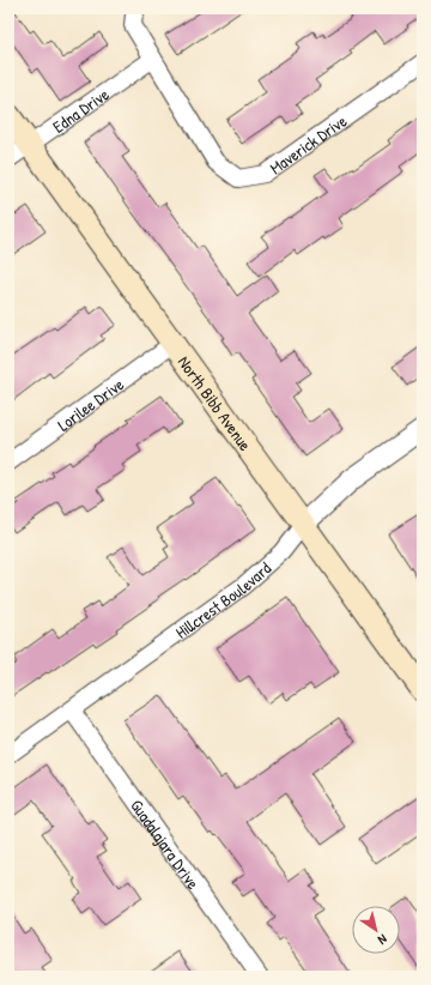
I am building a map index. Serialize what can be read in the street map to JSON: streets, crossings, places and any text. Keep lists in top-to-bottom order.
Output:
{
  "streets": {
    "main road": ["North Bibb Avenue"],
    "street": [
      "Edna Drive",
      "Maverick Drive",
      "Lorilee Drive",
      "Hillcrest Boulevard",
      "Guadalajara Drive"
    ]
  },
  "crossings": [
    ["Edna Drive", "Maverick Drive"],
    ["Edna Drive", "North Bibb Avenue"],
    ["North Bibb Avenue", "Lorilee Drive"],
    ["North Bibb Avenue", "Hillcrest Boulevard"],
    ["Hillcrest Boulevard", "Guadalajara Drive"]
  ],
  "north": "bottom right"
}
